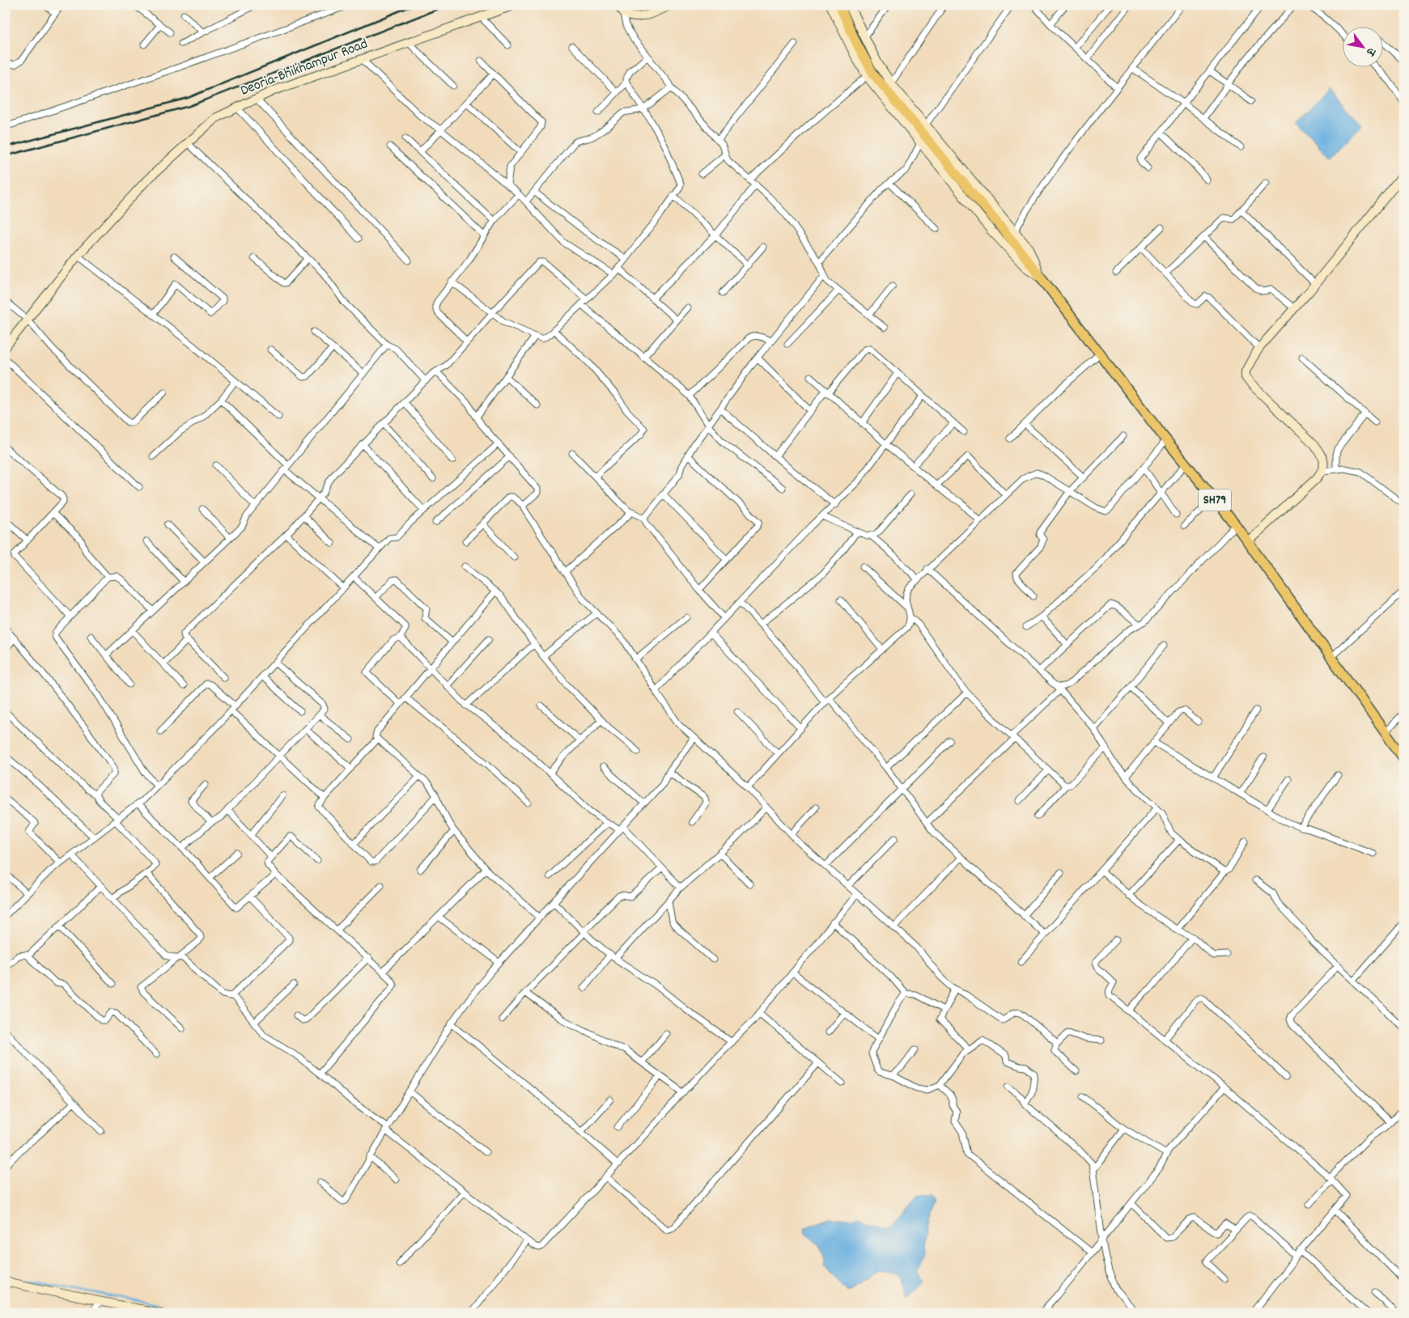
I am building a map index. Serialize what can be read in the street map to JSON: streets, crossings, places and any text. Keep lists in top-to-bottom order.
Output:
{
  "streets": {
    "main road": ["Deoria-Bhikhampur Road", "SH79"]
  },
  "north": "bottom right"
}
